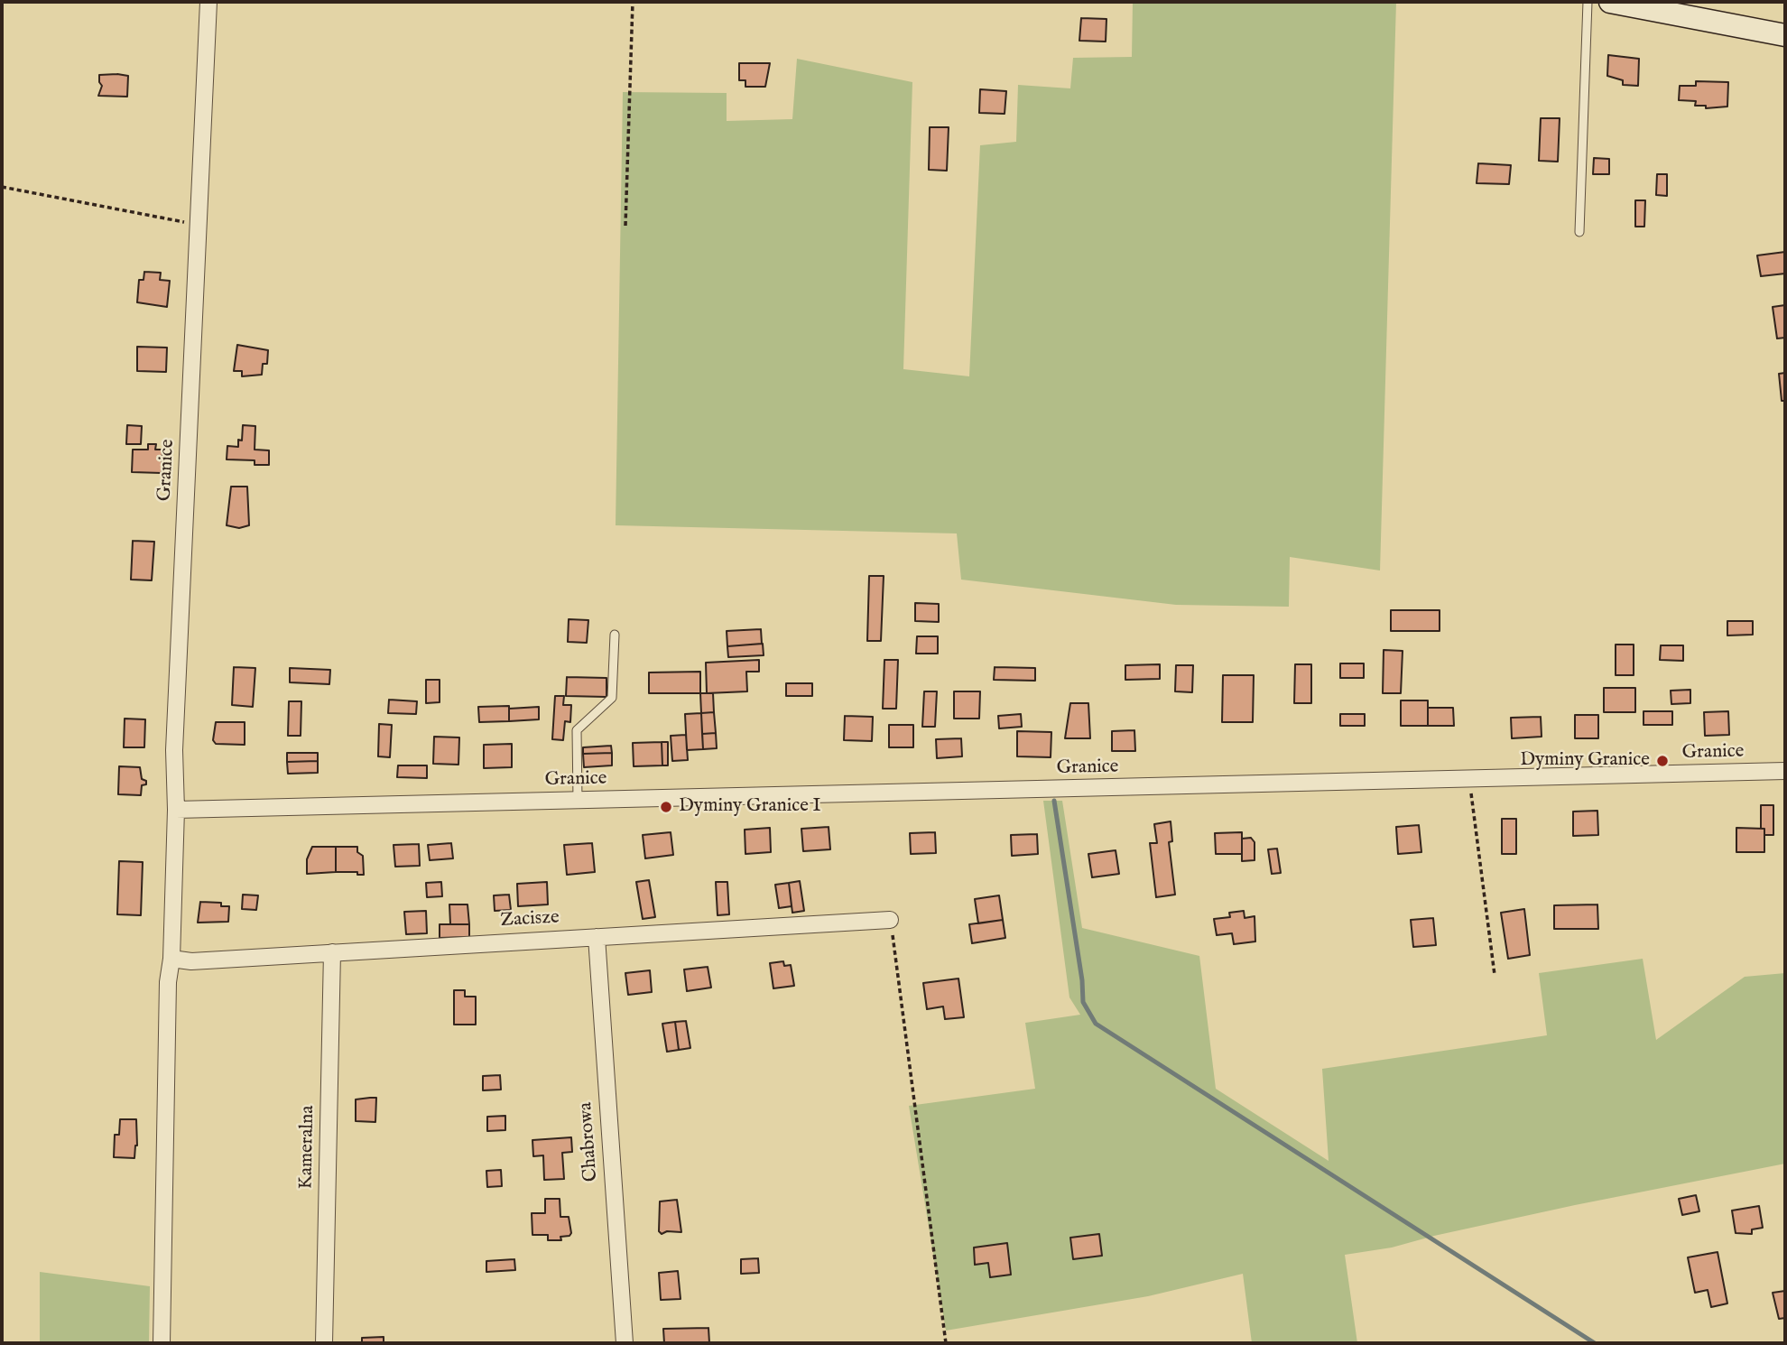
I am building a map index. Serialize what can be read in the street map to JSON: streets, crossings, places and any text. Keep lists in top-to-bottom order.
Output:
{
  "streets": {
    "street": [
      "Granice",
      "Zacisze",
      "Chabrowa",
      "Kameralna"
    ]
  },
  "crossings": [
    ["Zacisze", "Chabrowa"],
    ["Zacisze", "Kameralna"]
  ],
  "places": ["Dyminy Granice", "Dyminy Granice I"]
}
